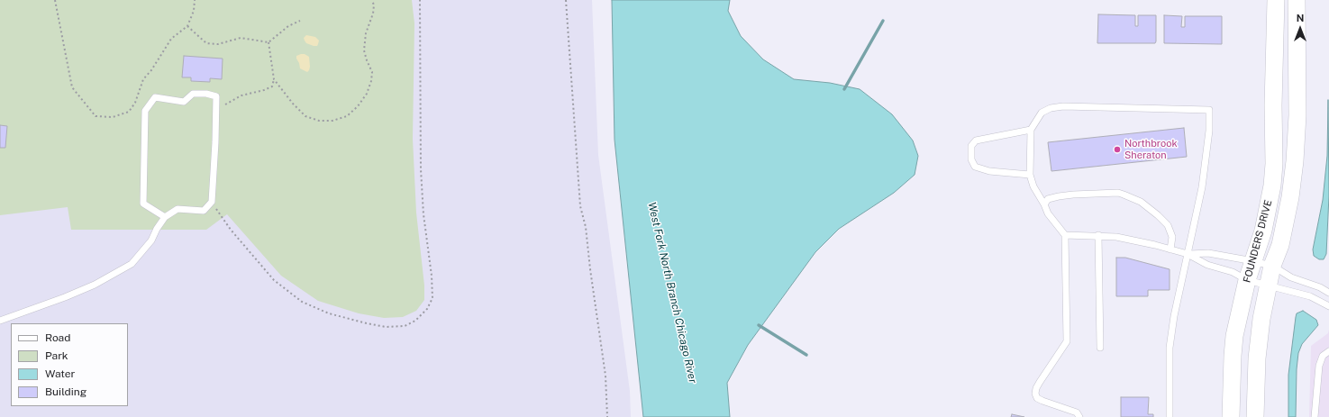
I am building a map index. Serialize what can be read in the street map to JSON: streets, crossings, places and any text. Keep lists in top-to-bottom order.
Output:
{
  "streets": {
    "main road": ["FOUNDERS DRIVE"]
  },
  "water": ["West Fork North Branch Chicago River"],
  "places": ["Northbrook Sheraton"],
  "legend": [
    "Road",
    "Park",
    "Water",
    "Building"
  ],
  "north": "top"
}
